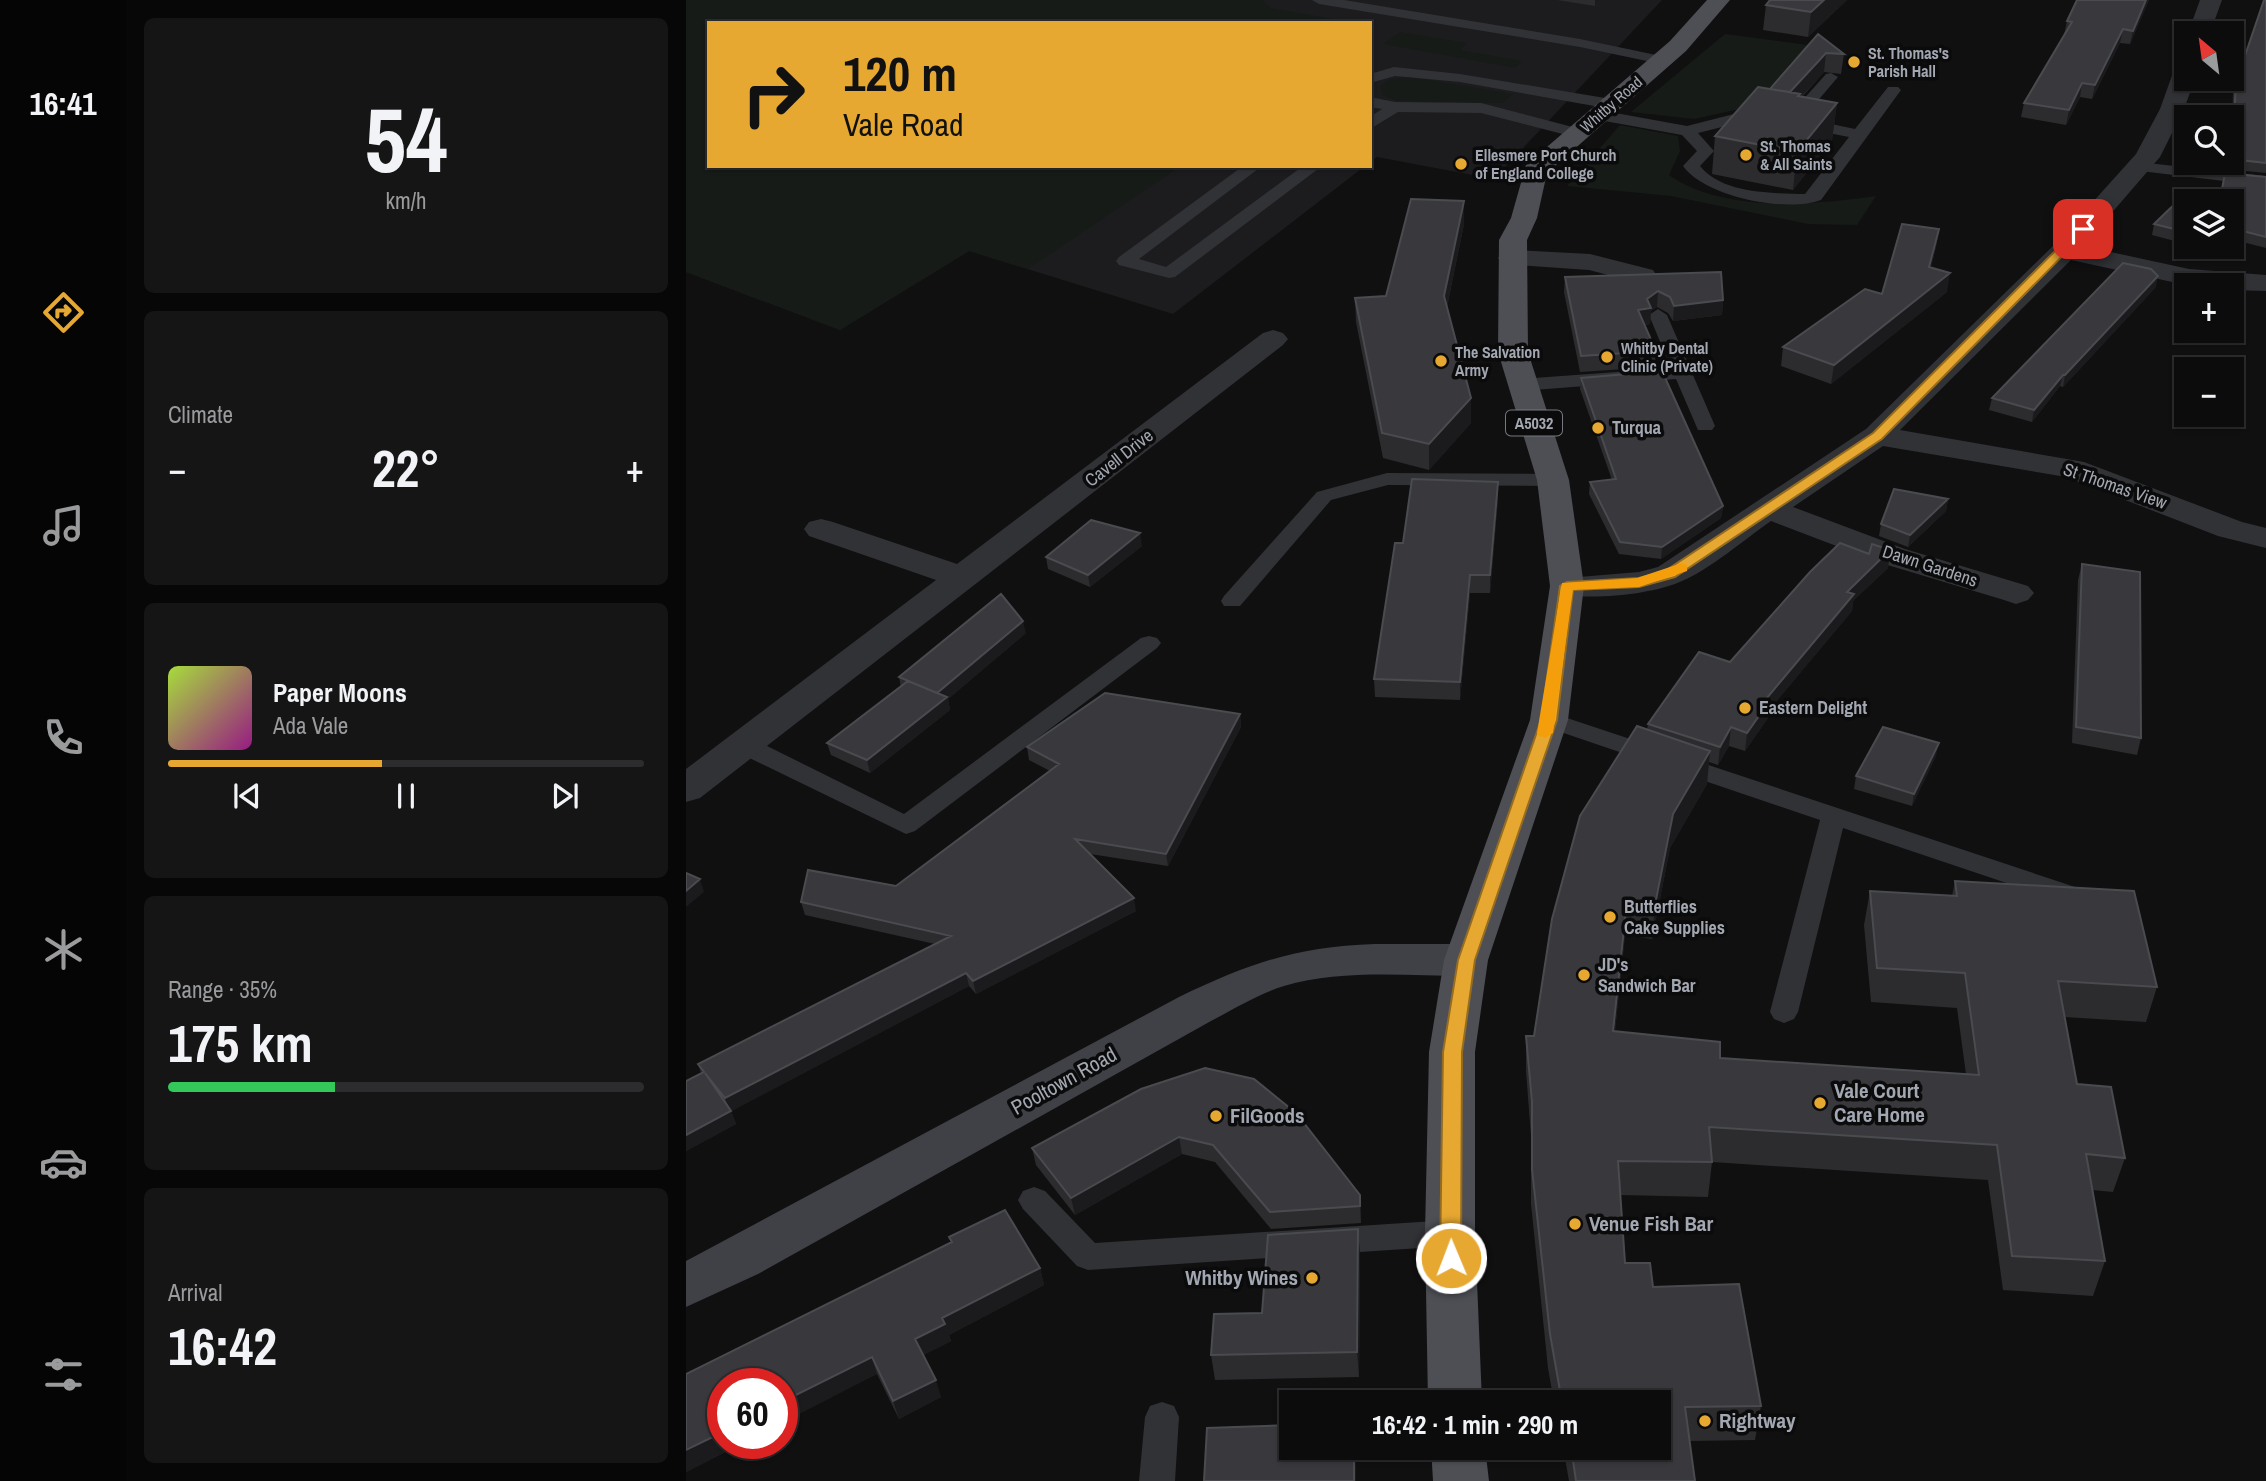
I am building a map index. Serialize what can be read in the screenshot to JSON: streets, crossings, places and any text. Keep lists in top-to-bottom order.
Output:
{
  "streets": {
    "main road": ["Whitby Road", "A5032"],
    "street": [
      "Cavell Drive",
      "St Thomas View",
      "Dawn Gardens",
      "Pooltown Road"
    ]
  },
  "crossings": [
    ["Whitby Road", "A5032"],
    ["A5032", "Pooltown Road"]
  ],
  "places": [
    "St. Thomas's Parish Hall",
    "St. Thomas & All Saints",
    "Ellesmere Port Church of England College",
    "Whitby Dental Clinic (Private)",
    "The Salvation Army",
    "Turqua",
    "Eastern Delight",
    "Butterflies Cake Supplies",
    "JD's Sandwich Bar",
    "Vale Court Care Home",
    "FilGoods",
    "Venue Fish Bar",
    "Whitby Wines",
    "Rightway"
  ],
  "north": "top left",
  "page": {
    "tabs": "16:41",
    "tile": [
      ["54", "km/h"],
      "Climate",
      ["Range · 35%", "175 km"],
      ["Arrival", "16:42"]
    ],
    "map_buttons": ["+", "−"],
    "turn": ["120 m", "Vale Road"],
    "heat": ["−", "22°", "+"],
    "song": ["Paper Moons", "Ada Vale"],
    "limit": "60",
    "trip": "16:42 · 1 min · 290 m"
  }
}
